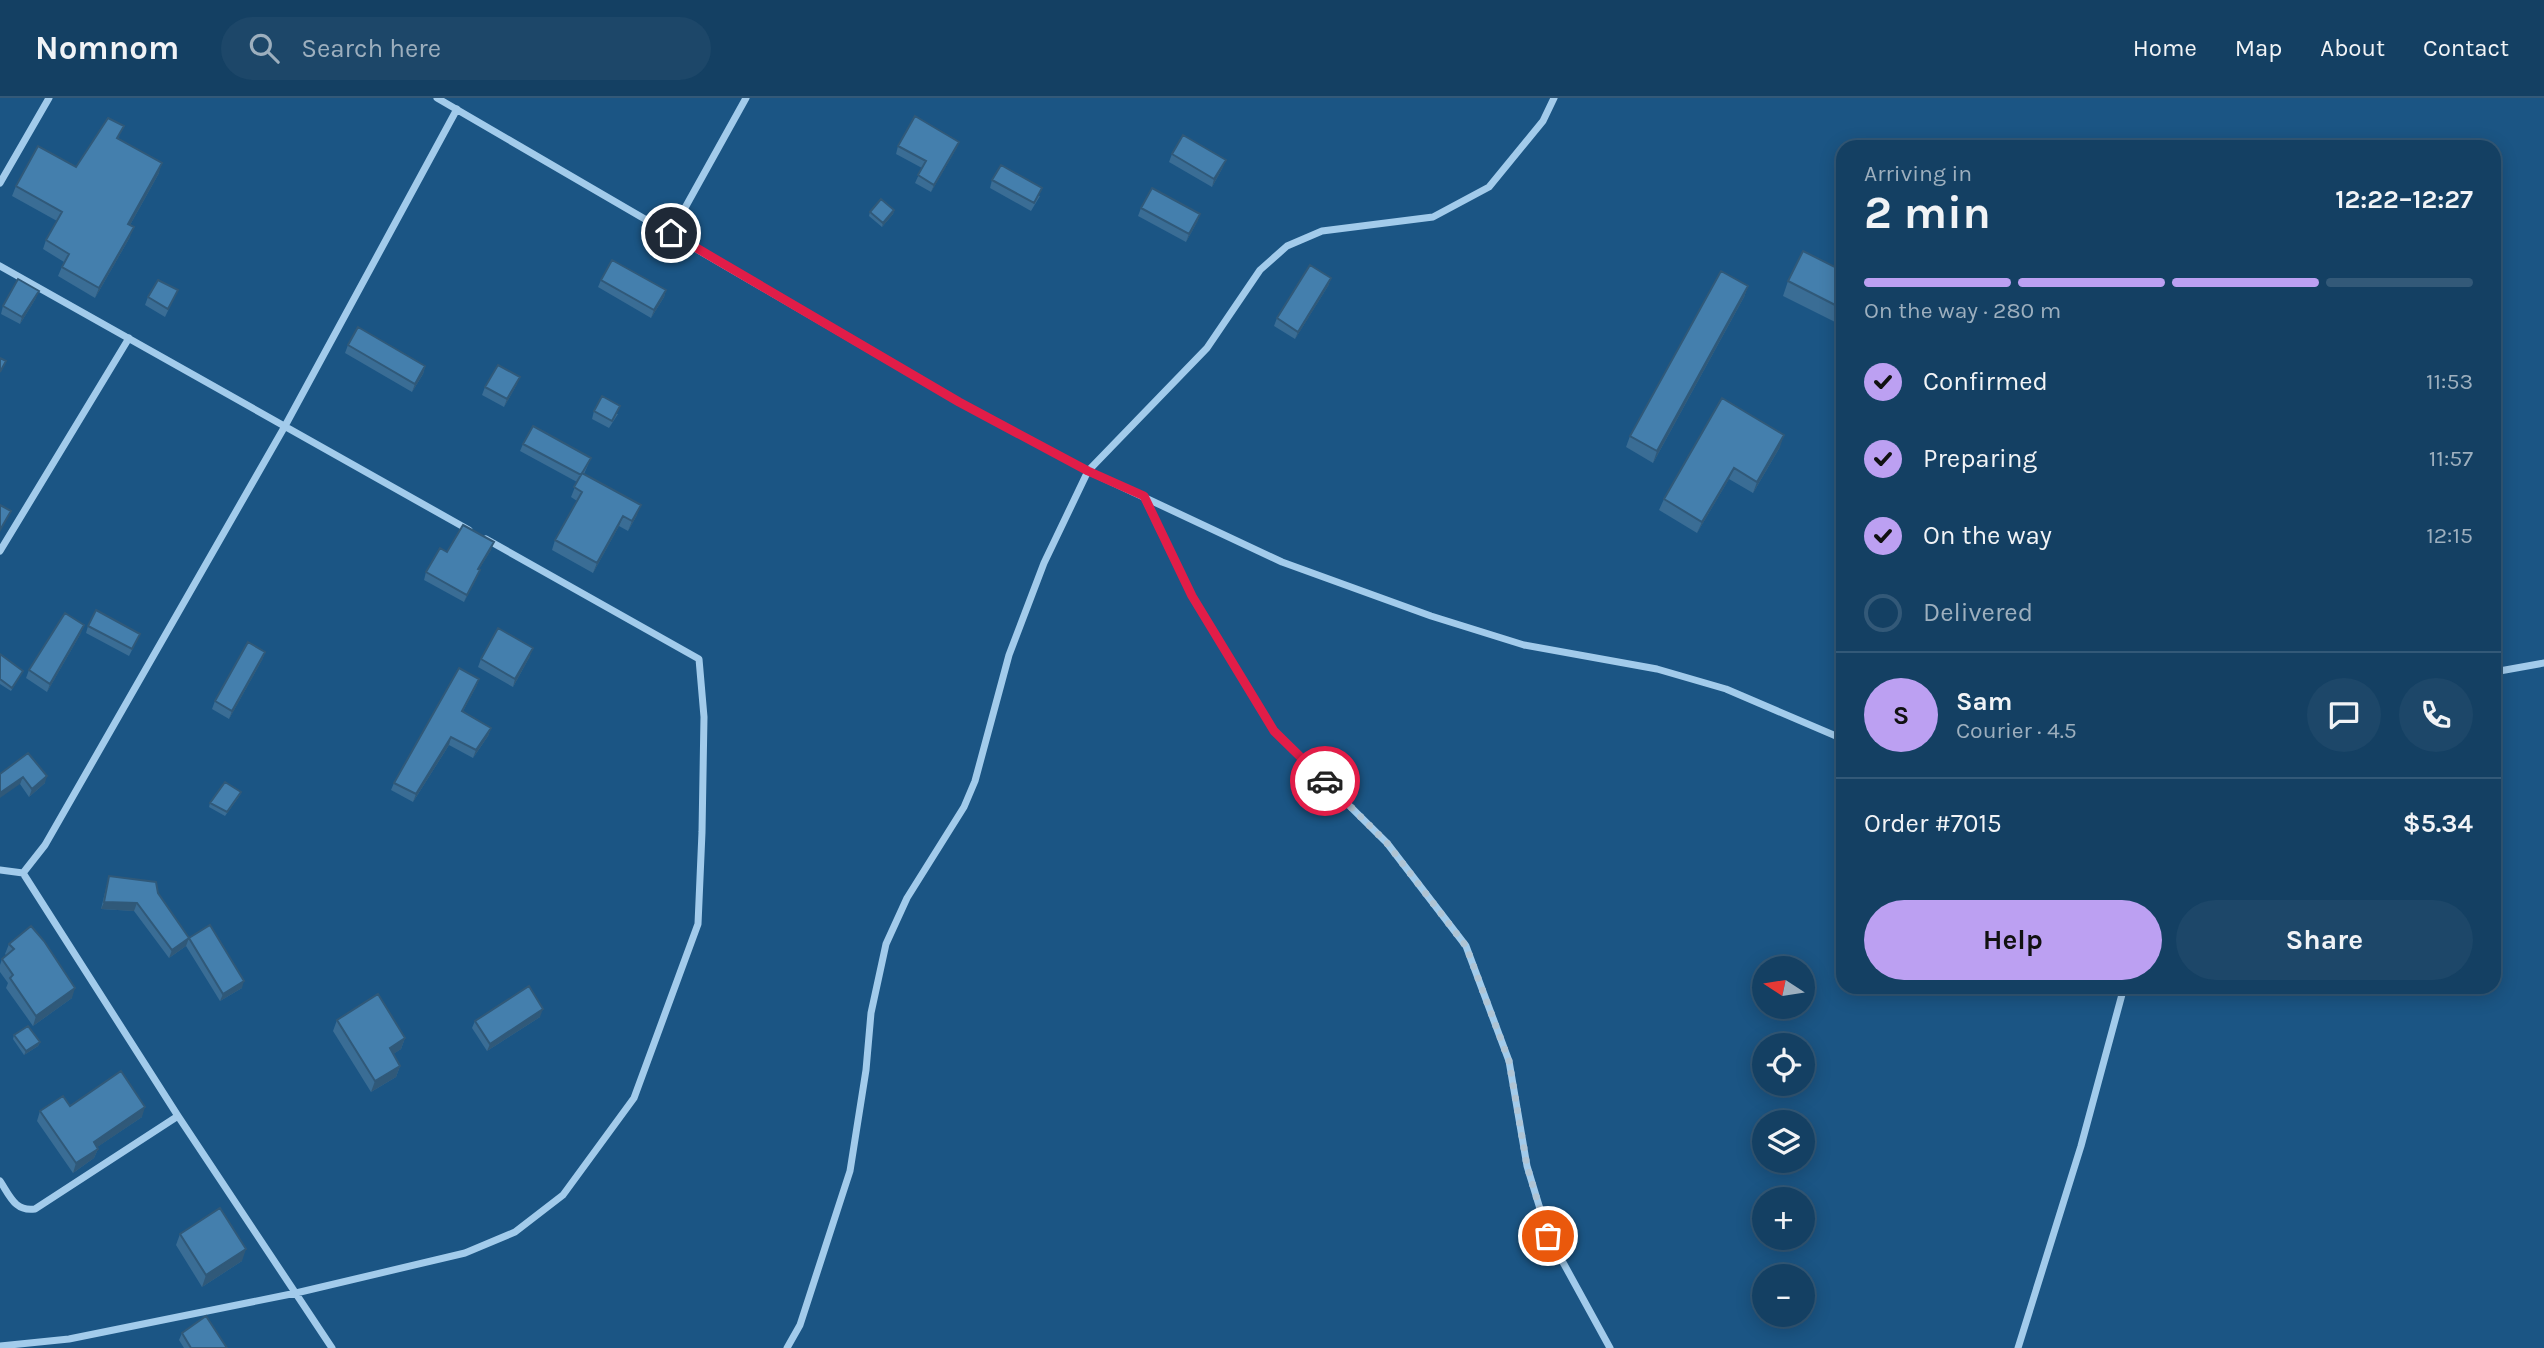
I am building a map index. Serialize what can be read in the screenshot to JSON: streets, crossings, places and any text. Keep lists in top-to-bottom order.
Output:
{
  "north": "left",
  "page": {
    "header": "Nomnom",
    "search": "Search here",
    "nav": [
      "Home",
      "Map",
      "About",
      "Contact"
    ],
    "heading": ["2 min", "Arriving in", "12:22–12:27"],
    "panel": [
      "Sam",
      "Courier · 4.5",
      "Order #7015",
      "$5.34"
    ],
    "bar": "On the way · 280 m",
    "list": [
      ["Confirmed", "11:53"],
      ["Preparing", "11:57"],
      ["On the way", "12:15"],
      "Delivered"
    ],
    "round": "S",
    "buttons": ["Help", "Share"],
    "map_buttons": ["+", "−"]
  }
}
